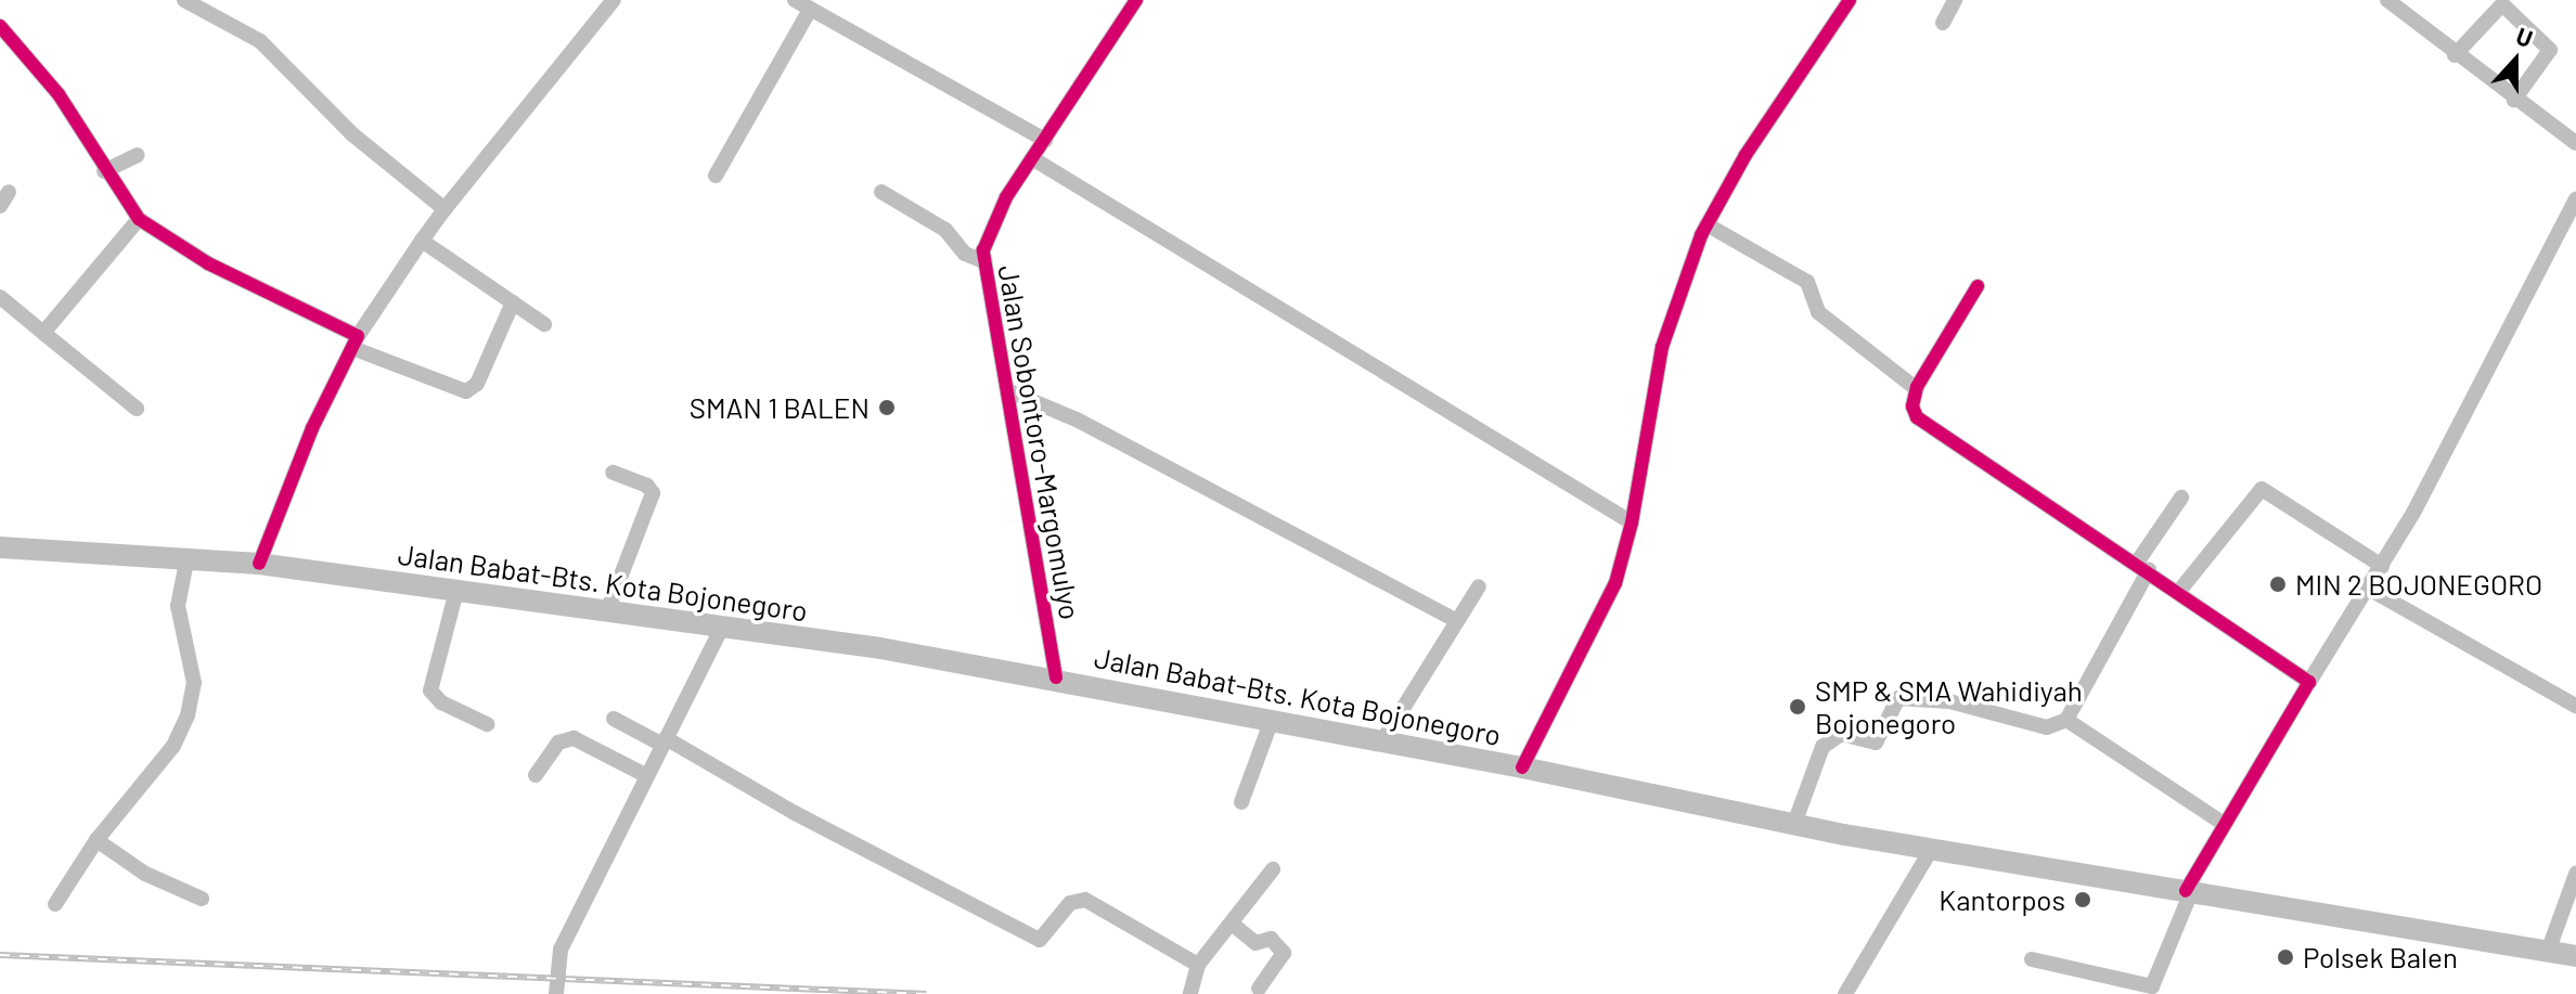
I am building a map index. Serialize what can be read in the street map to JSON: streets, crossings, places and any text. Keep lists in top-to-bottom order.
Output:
{
  "streets": {
    "highway": ["Jalan Babat-Bts. Kota Bojonegoro"],
    "street": ["Jalan Sobontoro-Margomulyo"]
  },
  "crossings": [
    ["Jalan Sobontoro-Margomulyo", "Jalan Babat-Bts. Kota Bojonegoro"]
  ],
  "places": [
    "SMAN 1 BALEN",
    "MIN 2 BOJONEGORO",
    "SMP & SMA Wahidiyah Bojonegoro",
    "Kantorpos",
    "Polsek Balen"
  ],
  "north": "top"
}
